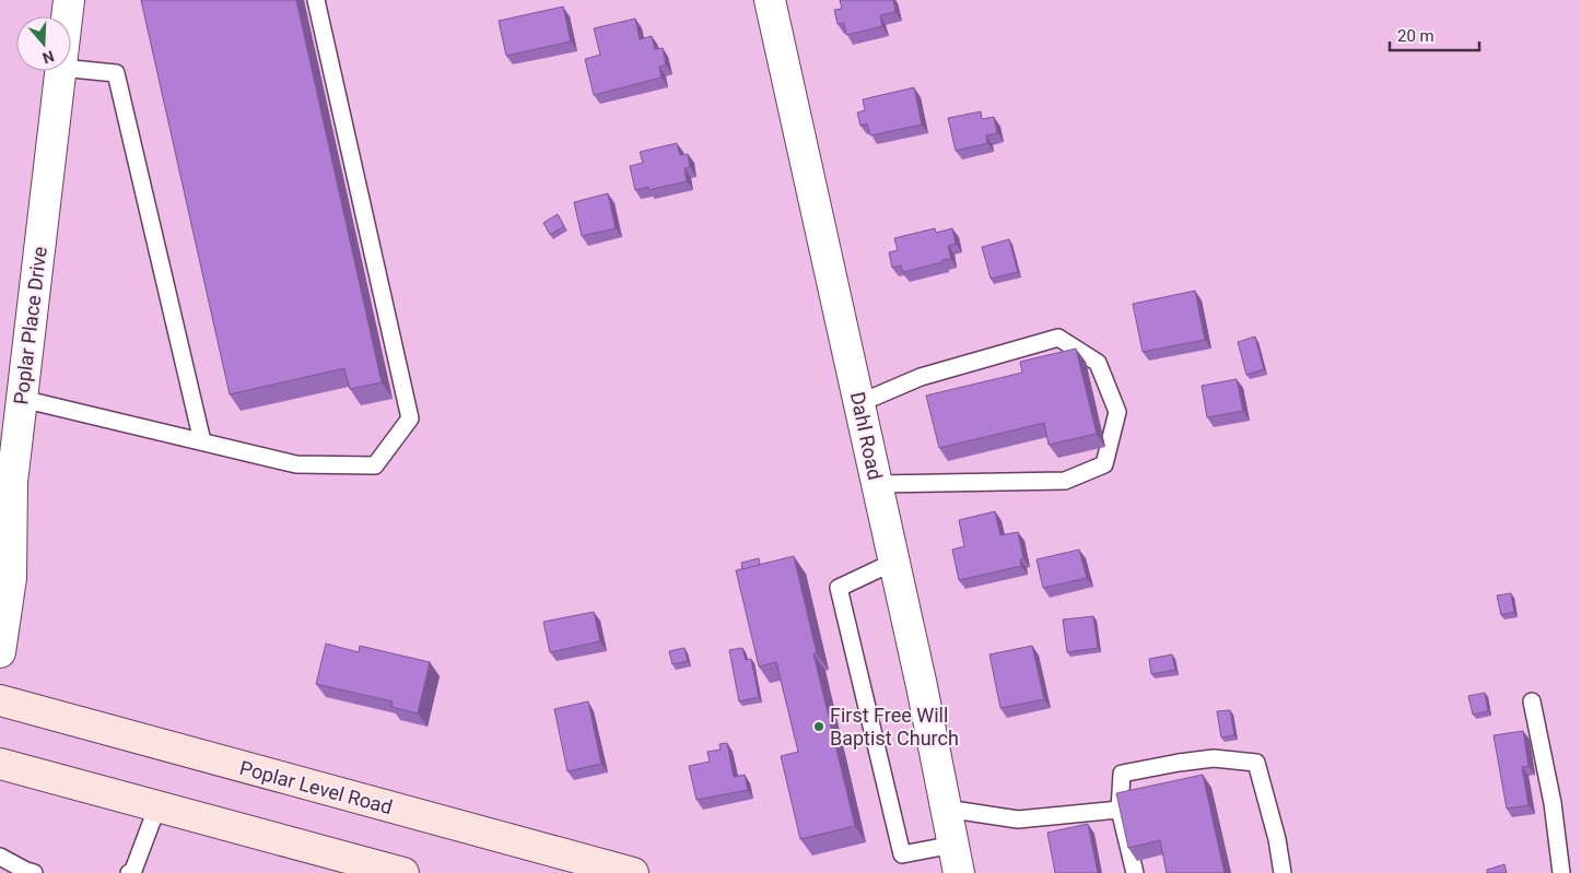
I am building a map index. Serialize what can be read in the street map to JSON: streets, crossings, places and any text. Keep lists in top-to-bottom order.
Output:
{
  "streets": {
    "main road": ["Poplar Level Road"],
    "street": ["Poplar Place Drive", "Dahl Road"]
  },
  "places": ["First Free Will Baptist Church"],
  "scale_bar": "20 m",
  "north": "bottom"
}
